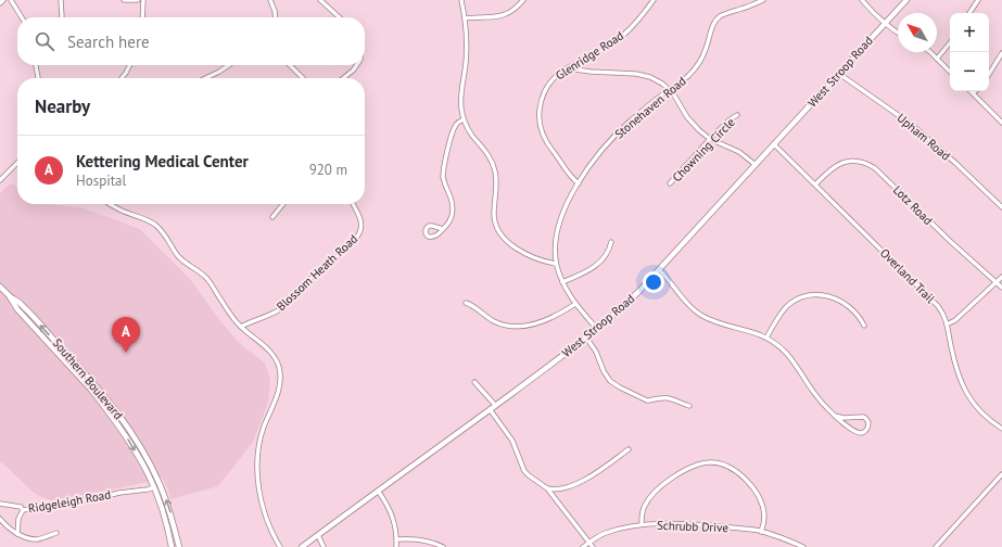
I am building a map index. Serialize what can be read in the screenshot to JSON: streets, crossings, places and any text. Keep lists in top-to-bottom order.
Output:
{
  "streets": {
    "main road": ["West Stroop Road", "Southern Boulevard"],
    "street": [
      "Glenridge Road",
      "Stonehaven Road",
      "Upham Road",
      "Chowning Circle",
      "Lotz Road",
      "Blossom Heath Road",
      "Overland Trail",
      "Ridgeleigh Road",
      "Schrubb Drive"
    ]
  },
  "crossings": [
    ["Glenridge Road", "Stonehaven Road"],
    ["West Stroop Road", "Stonehaven Road"],
    ["West Stroop Road", "Upham Road"],
    ["West Stroop Road", "Overland Trail"],
    ["Lotz Road", "Overland Trail"],
    ["Southern Boulevard", "Ridgeleigh Road"]
  ],
  "north": "top left",
  "page": {
    "map_buttons": ["+", "−"],
    "search": "Search here",
    "heading": "Nearby",
    "list": [
      {
        "mark": "A",
        "name": "Kettering Medical Center",
        "note": "Hospital",
        "value": "920 m"
      }
    ],
    "pins": "A"
  }
}
